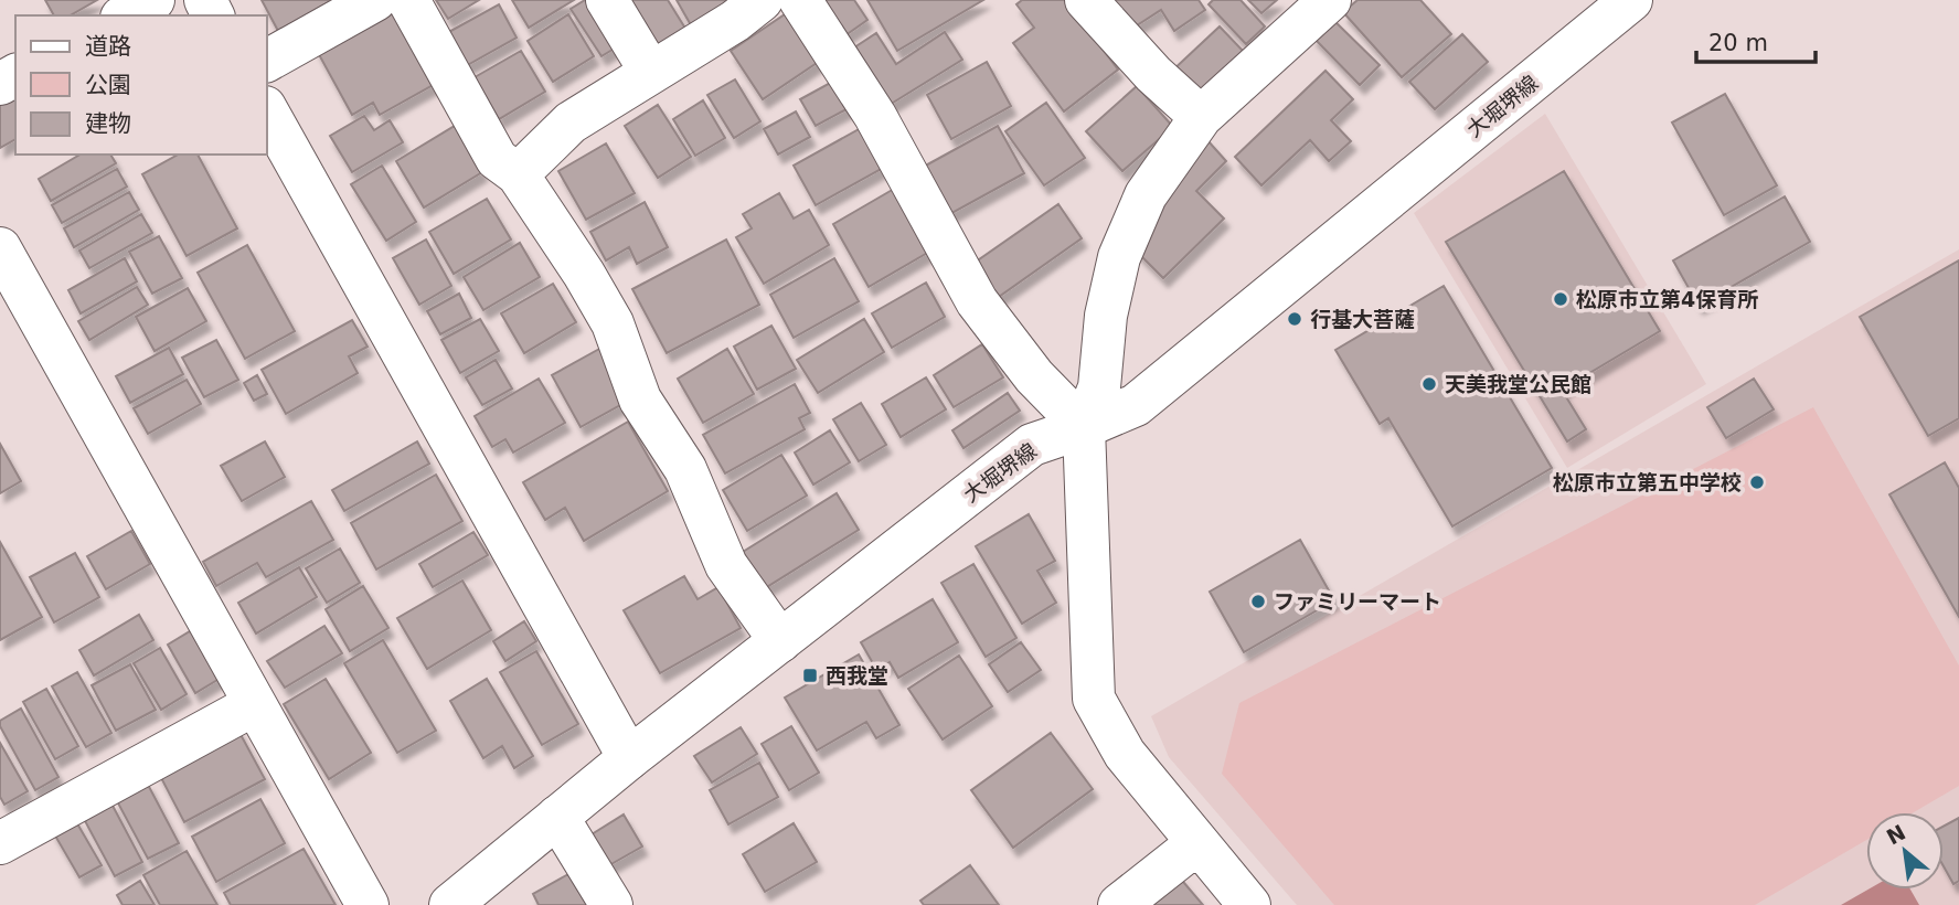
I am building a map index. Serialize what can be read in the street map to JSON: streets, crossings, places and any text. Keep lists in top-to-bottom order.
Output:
{
  "streets": {
    "street": ["大堀堺線"]
  },
  "places": {
    "other": [
      "松原市立第4保育所",
      "行基大菩薩",
      "天美我堂公民館",
      "松原市立第五中学校",
      "ファミリーマート"
    ],
    "transit": ["西我堂"]
  },
  "legend": ["道路", "公園", "建物"],
  "scale_bar": "20 m",
  "north": "top left"
}
